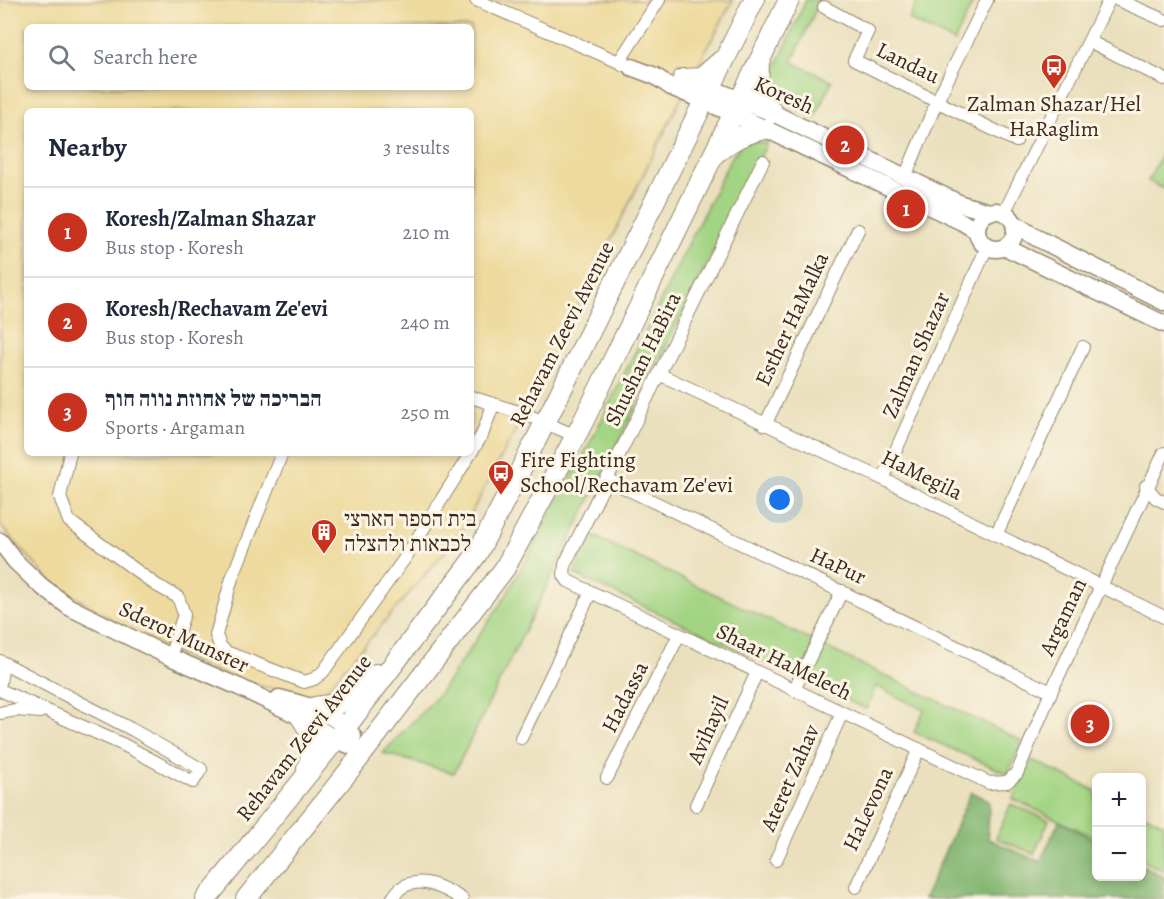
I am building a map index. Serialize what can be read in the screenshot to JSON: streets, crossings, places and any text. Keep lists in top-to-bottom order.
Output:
{
  "streets": {
    "main road": ["Rehavam Zeevi Avenue"],
    "street": [
      "Landau",
      "Koresh",
      "Esther HaMalka",
      "Zalman Shazar",
      "Shushan HaBira",
      "HaMegila",
      "HaPur",
      "Argaman",
      "Sderot Munster",
      "Shaar HaMelech",
      "Hadassa",
      "Avihayil",
      "Ateret Zahav",
      "HaLevona"
    ]
  },
  "crossings": [
    ["Koresh", "Rehavam Zeevi Avenue"],
    ["Koresh", "Zalman Shazar"],
    ["Esther HaMalka", "HaMegila"],
    ["Rehavam Zeevi Avenue", "Sderot Munster"],
    ["Zalman Shazar", "HaMegila"],
    ["Shushan HaBira", "HaMegila"],
    ["Shushan HaBira", "HaPur"],
    ["Shushan HaBira", "Shaar HaMelech"],
    ["HaMegila", "Argaman"],
    ["HaPur", "Argaman"],
    ["Argaman", "Shaar HaMelech"],
    ["Shaar HaMelech", "Hadassa"],
    ["Shaar HaMelech", "Avihayil"],
    ["Shaar HaMelech", "Ateret Zahav"],
    ["Shaar HaMelech", "HaLevona"]
  ],
  "places": {
    "bus stop": ["Zalman Shazar/Hel HaRaglim", "Fire Fighting School/Rechavam Ze'evi"],
    "building": ["בית הספר הארצי לכבאות ולהצלה"]
  },
  "page": {
    "search": "Search here",
    "heading": ["Nearby", "3 results"],
    "pins": ["2", "1", "3"],
    "list": [
      {
        "mark": "1",
        "name": "Koresh/Zalman Shazar",
        "note": "Bus stop · Koresh",
        "value": "210 m"
      },
      {
        "mark": "2",
        "name": "Koresh/Rechavam Ze'evi",
        "note": "Bus stop · Koresh",
        "value": "240 m"
      },
      {
        "mark": "3",
        "name": "הבריכה של אחוזת נווה חוף",
        "note": "Sports · Argaman",
        "value": "250 m"
      }
    ],
    "map_buttons": ["+", "−"]
  }
}
